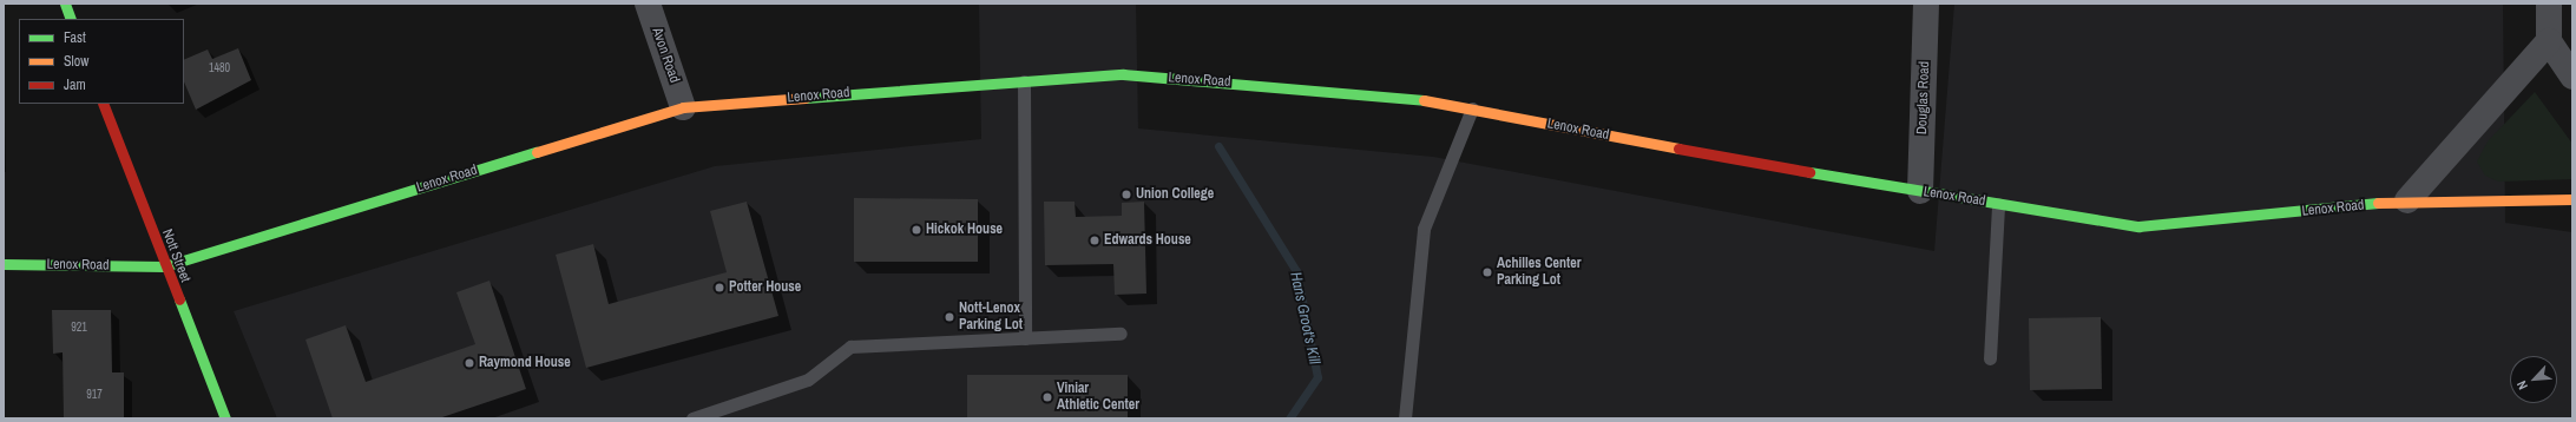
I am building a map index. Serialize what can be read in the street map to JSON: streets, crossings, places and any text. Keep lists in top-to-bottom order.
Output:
{
  "streets": {
    "street": [
      "Avon Road",
      "Lenox Road",
      "Douglas Road",
      "Nott Street"
    ]
  },
  "crossings": [
    ["Avon Road", "Lenox Road"],
    ["Lenox Road", "Douglas Road"],
    ["Lenox Road", "Nott Street"]
  ],
  "water": ["Hans Groot's Kill"],
  "places": [
    "Union College",
    "Hickok House",
    "Edwards House",
    "Achilles Center Parking Lot",
    "Potter House",
    "Nott-Lenox Parking Lot",
    "Raymond House",
    "Viniar Athletic Center"
  ],
  "house_numbers": ["1480", "921", "917"],
  "legend": ["Fast", "Slow", "Jam"],
  "north": "bottom left"
}
